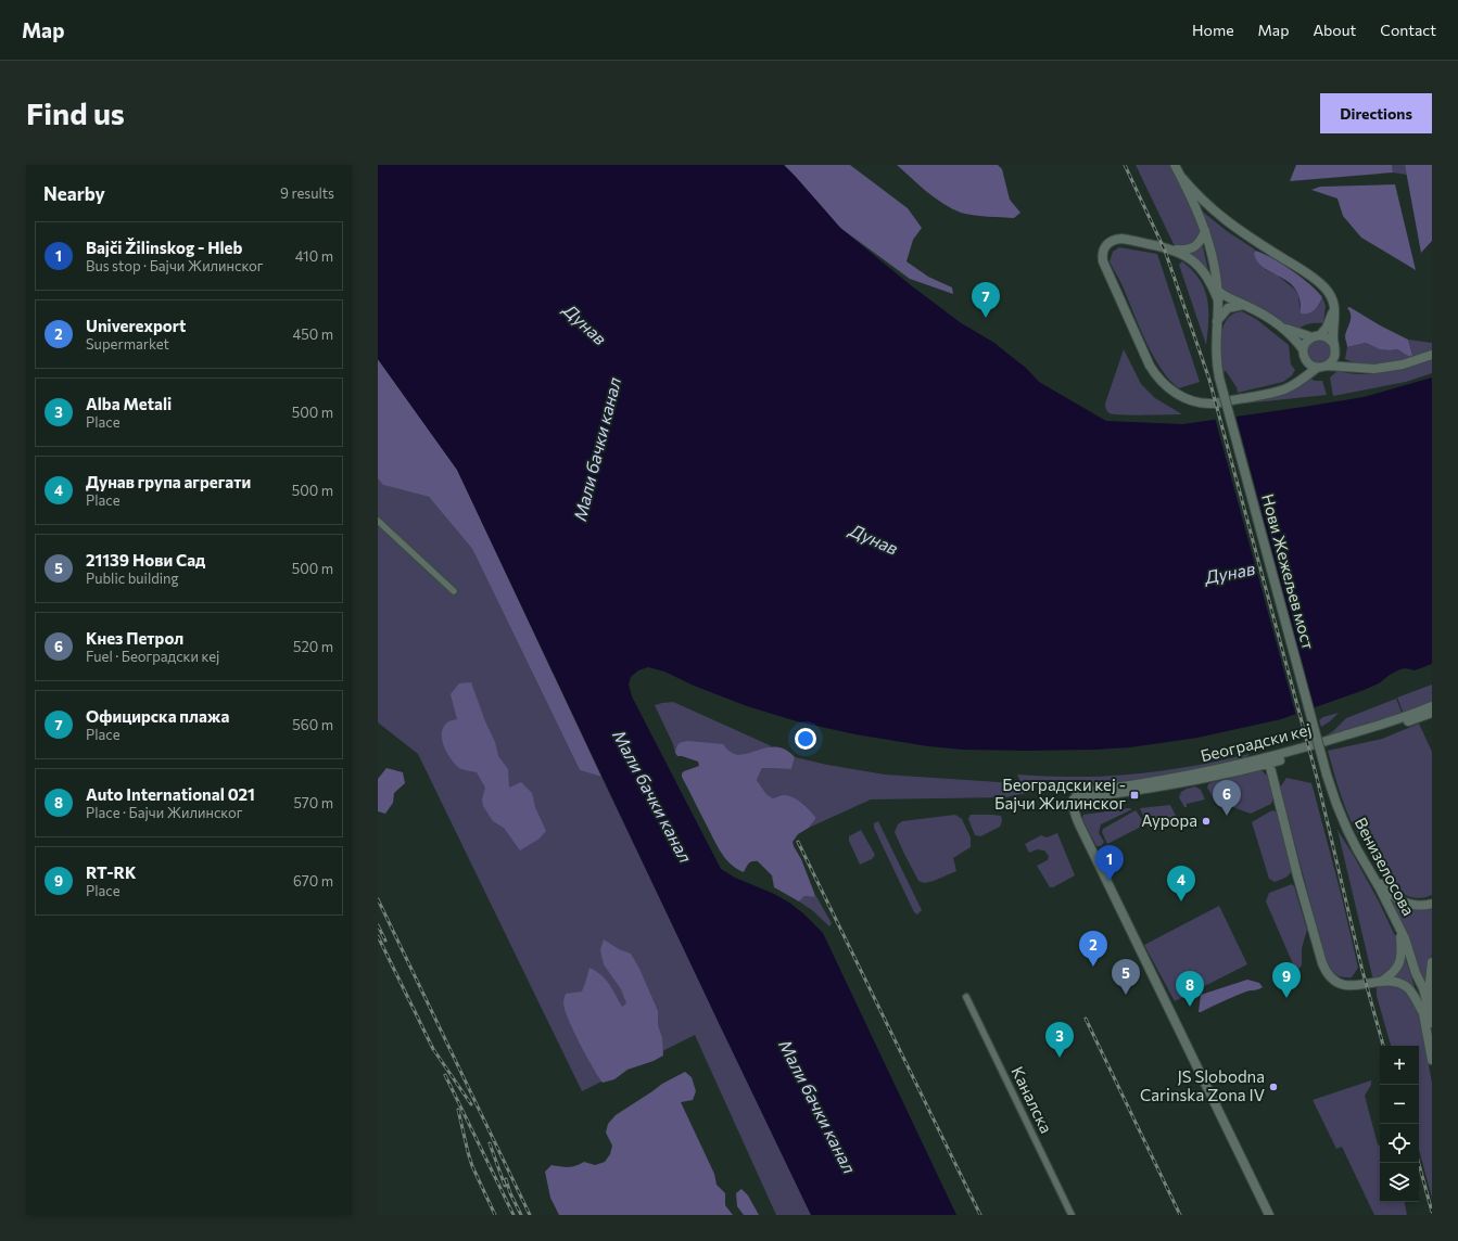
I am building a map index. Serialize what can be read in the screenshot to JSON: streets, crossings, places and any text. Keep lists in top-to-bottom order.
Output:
{
  "streets": {
    "main road": ["Нови Жежељев мост", "Београдски кеј", "Венизелосова"],
    "street": ["Каналска"]
  },
  "crossings": [
    ["Нови Жежељев мост", "Венизелосова"]
  ],
  "water": ["Дунав", "Мали бачки канал"],
  "places": {
    "transit": ["Београдски кеј - Бајчи Жилинског"],
    "other": ["Аурора", "JS Slobodna Carinska Zona IV"]
  },
  "page": {
    "header": "Map",
    "nav": [
      "Home",
      "Map",
      "About",
      "Contact"
    ],
    "buttons": "Directions",
    "title": "Find us",
    "heading": ["Nearby", "9 results"],
    "list": [
      {
        "mark": "1",
        "name": "Bajči Žilinskog - Hleb",
        "note": "Bus stop · Бајчи Жилинског",
        "value": "410 m"
      },
      {
        "mark": "2",
        "name": "Univerexport",
        "note": "Supermarket",
        "value": "450 m"
      },
      {
        "mark": "3",
        "name": "Alba Metali",
        "note": "Place",
        "value": "500 m"
      },
      {
        "mark": "4",
        "name": "Дунав група агрегати",
        "note": "Place",
        "value": "500 m"
      },
      {
        "mark": "5",
        "name": "21139 Нови Сад",
        "note": "Public building",
        "value": "500 m"
      },
      {
        "mark": "6",
        "name": "Кнез Петрол",
        "note": "Fuel · Београдски кеј",
        "value": "520 m"
      },
      {
        "mark": "7",
        "name": "Официрска плажа",
        "note": "Place",
        "value": "560 m"
      },
      {
        "mark": "8",
        "name": "Auto International 021",
        "note": "Place · Бајчи Жилинског",
        "value": "570 m"
      },
      {
        "mark": "9",
        "name": "RT-RK",
        "note": "Place",
        "value": "670 m"
      }
    ],
    "pins": [
      "7",
      "6",
      "1",
      "4",
      "2",
      "5",
      "9",
      "8",
      "3"
    ],
    "map_buttons": ["+", "−"]
  }
}
